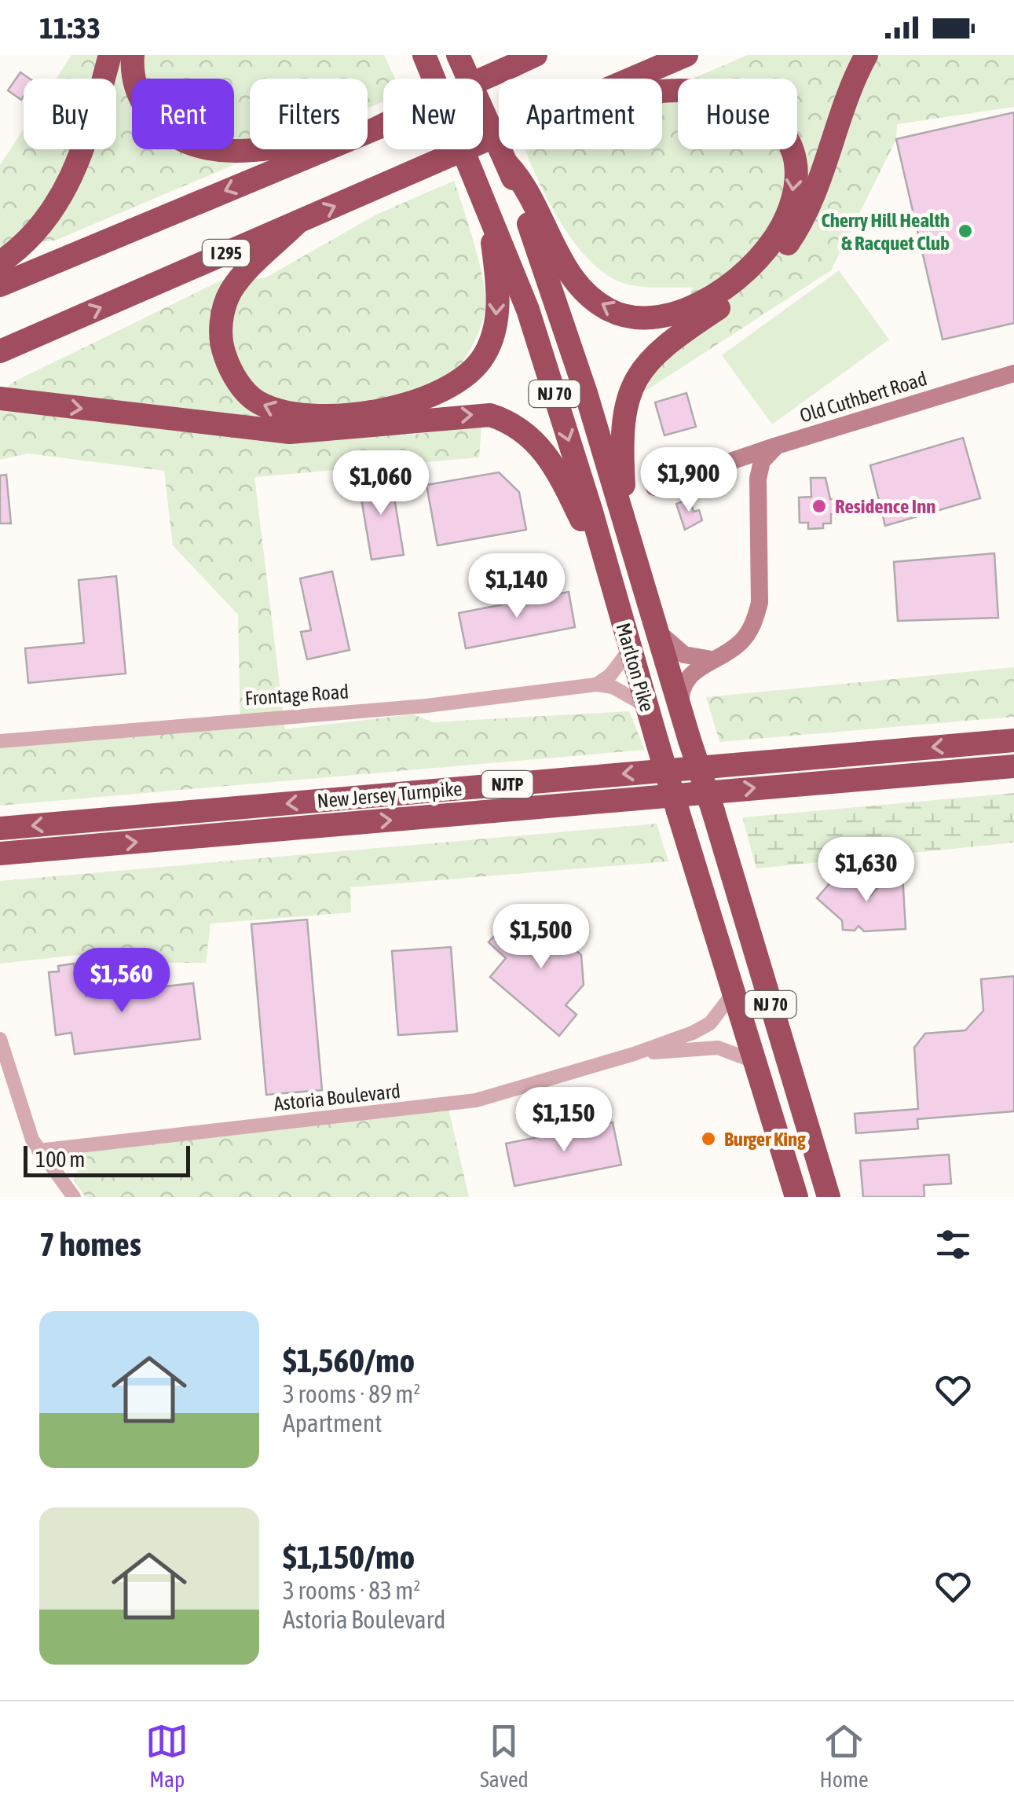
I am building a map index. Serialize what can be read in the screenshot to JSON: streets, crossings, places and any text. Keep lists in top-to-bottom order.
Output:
{
  "streets": {
    "highway": [
      "I 295",
      "NJ 70",
      "Marlton Pike",
      "NJTP",
      "New Jersey Turnpike"
    ],
    "street": ["Old Cuthbert Road", "Frontage Road", "Astoria Boulevard"]
  },
  "crossings": [
    ["Marlton Pike", "Frontage Road"],
    ["Marlton Pike", "Astoria Boulevard"]
  ],
  "places": ["Cherry Hill Health & Racquet Club", "Residence Inn", "Burger King"],
  "scale_bar": "100 m",
  "page": {
    "status": "11:33",
    "chip": [
      "Buy",
      "Rent",
      "Filters",
      "New",
      "Apartment",
      "House"
    ],
    "price": [
      "$1,900",
      "$1,060",
      "$1,140",
      "$1,630",
      "$1,500",
      "$1,560",
      "$1,150"
    ],
    "scale": "100 m",
    "heading": "7 homes",
    "list": [
      {
        "name": "$1,560/mo",
        "note": "3 rooms · 89 m² · Apartment"
      },
      {
        "name": "$1,150/mo",
        "note": "3 rooms · 83 m² · Astoria Boulevard"
      }
    ],
    "tabs": ["Map", "Saved", "Home"]
  }
}
